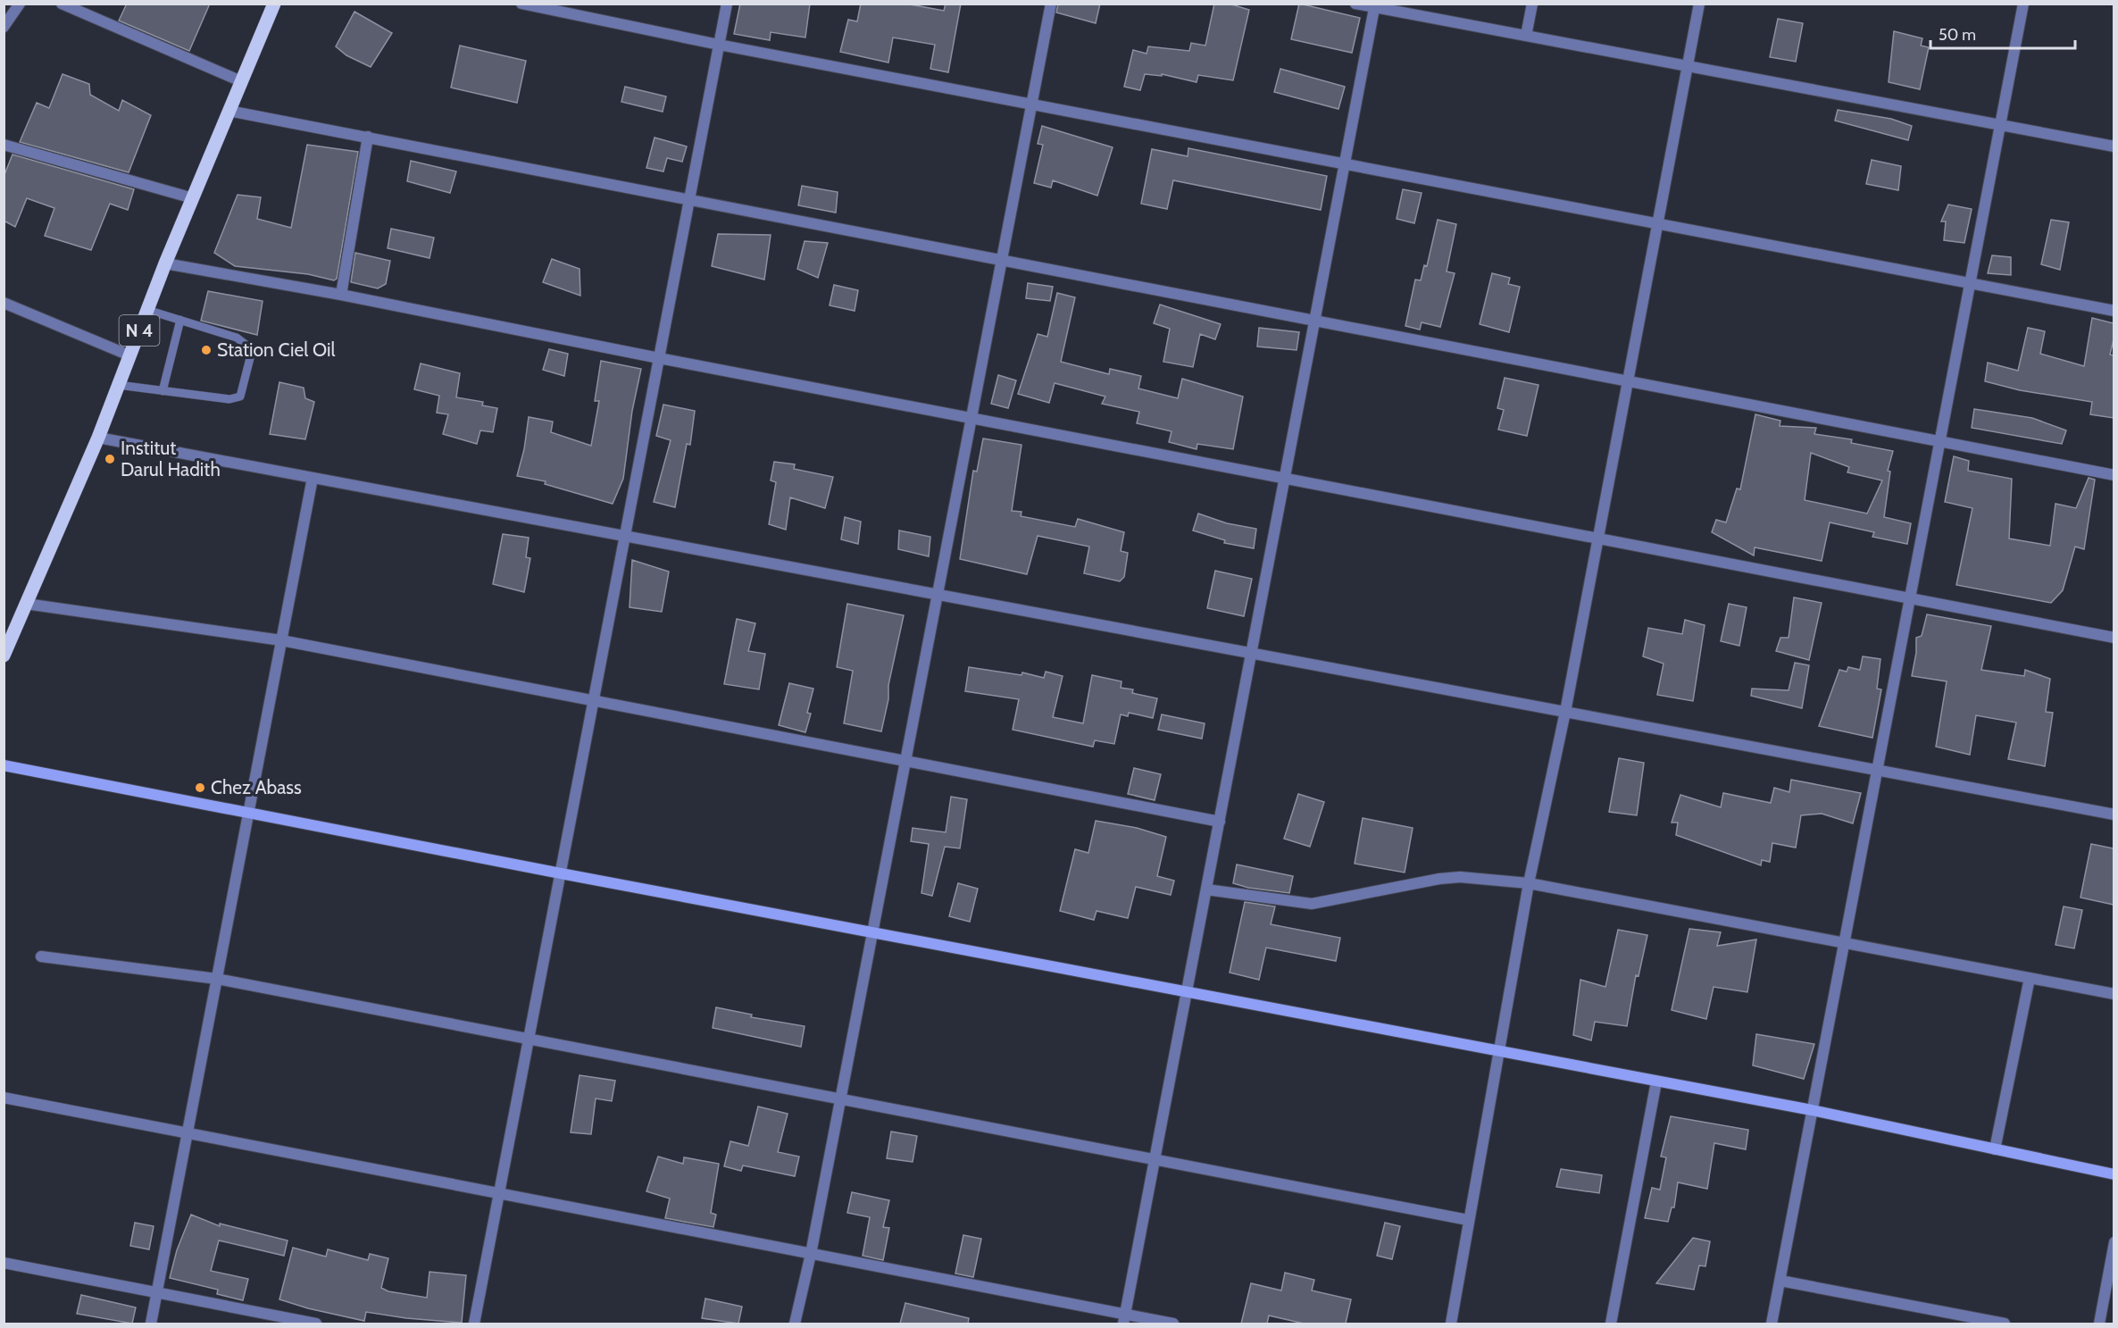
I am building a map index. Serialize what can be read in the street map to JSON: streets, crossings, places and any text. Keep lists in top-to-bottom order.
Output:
{
  "streets": {
    "main road": ["N 4"]
  },
  "places": ["Station Ciel Oil", "Institut Darul Hadith", "Chez Abass"],
  "scale_bar": "50 m"
}
